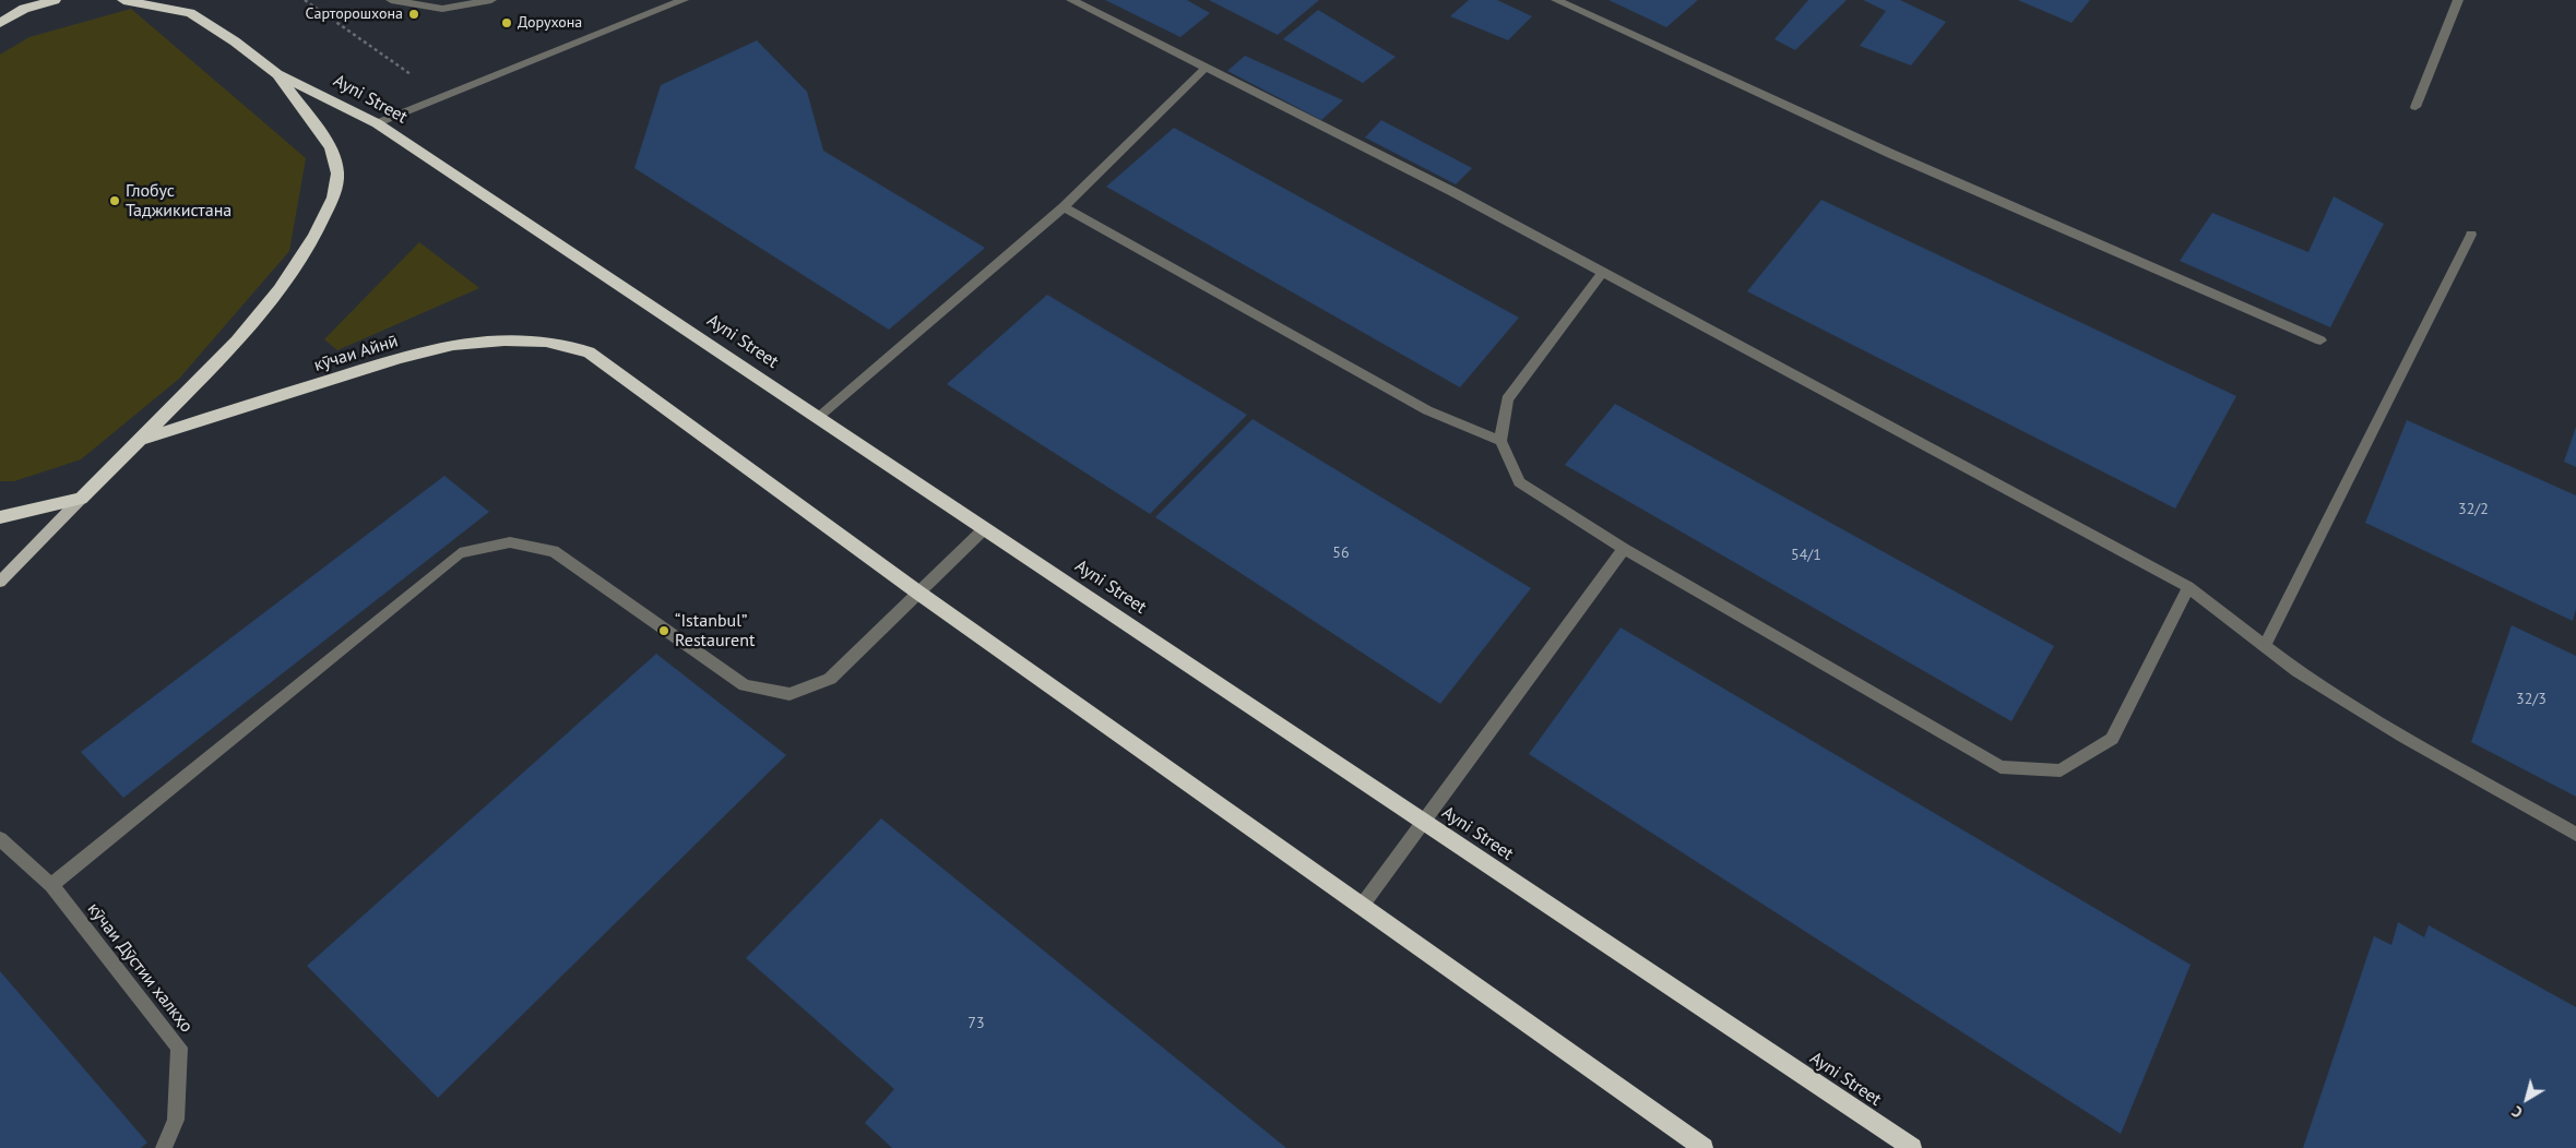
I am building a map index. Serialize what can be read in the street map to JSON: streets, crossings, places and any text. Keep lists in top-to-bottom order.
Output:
{
  "streets": {
    "highway": ["Ayni Street", "кӯчаи Айнӣ"],
    "lane": ["кӯчаи Дӯстии халкҳо"]
  },
  "crossings": [
    ["Ayni Street", "кӯчаи Айнӣ"]
  ],
  "places": [
    "Сарторошхона",
    "Дорухона",
    "Глобус Таджикистана",
    "“Istanbul” Restaurent"
  ],
  "house_numbers": [
    "32/2",
    "56",
    "54/1",
    "32/3",
    "73"
  ],
  "north": "bottom left"
}
